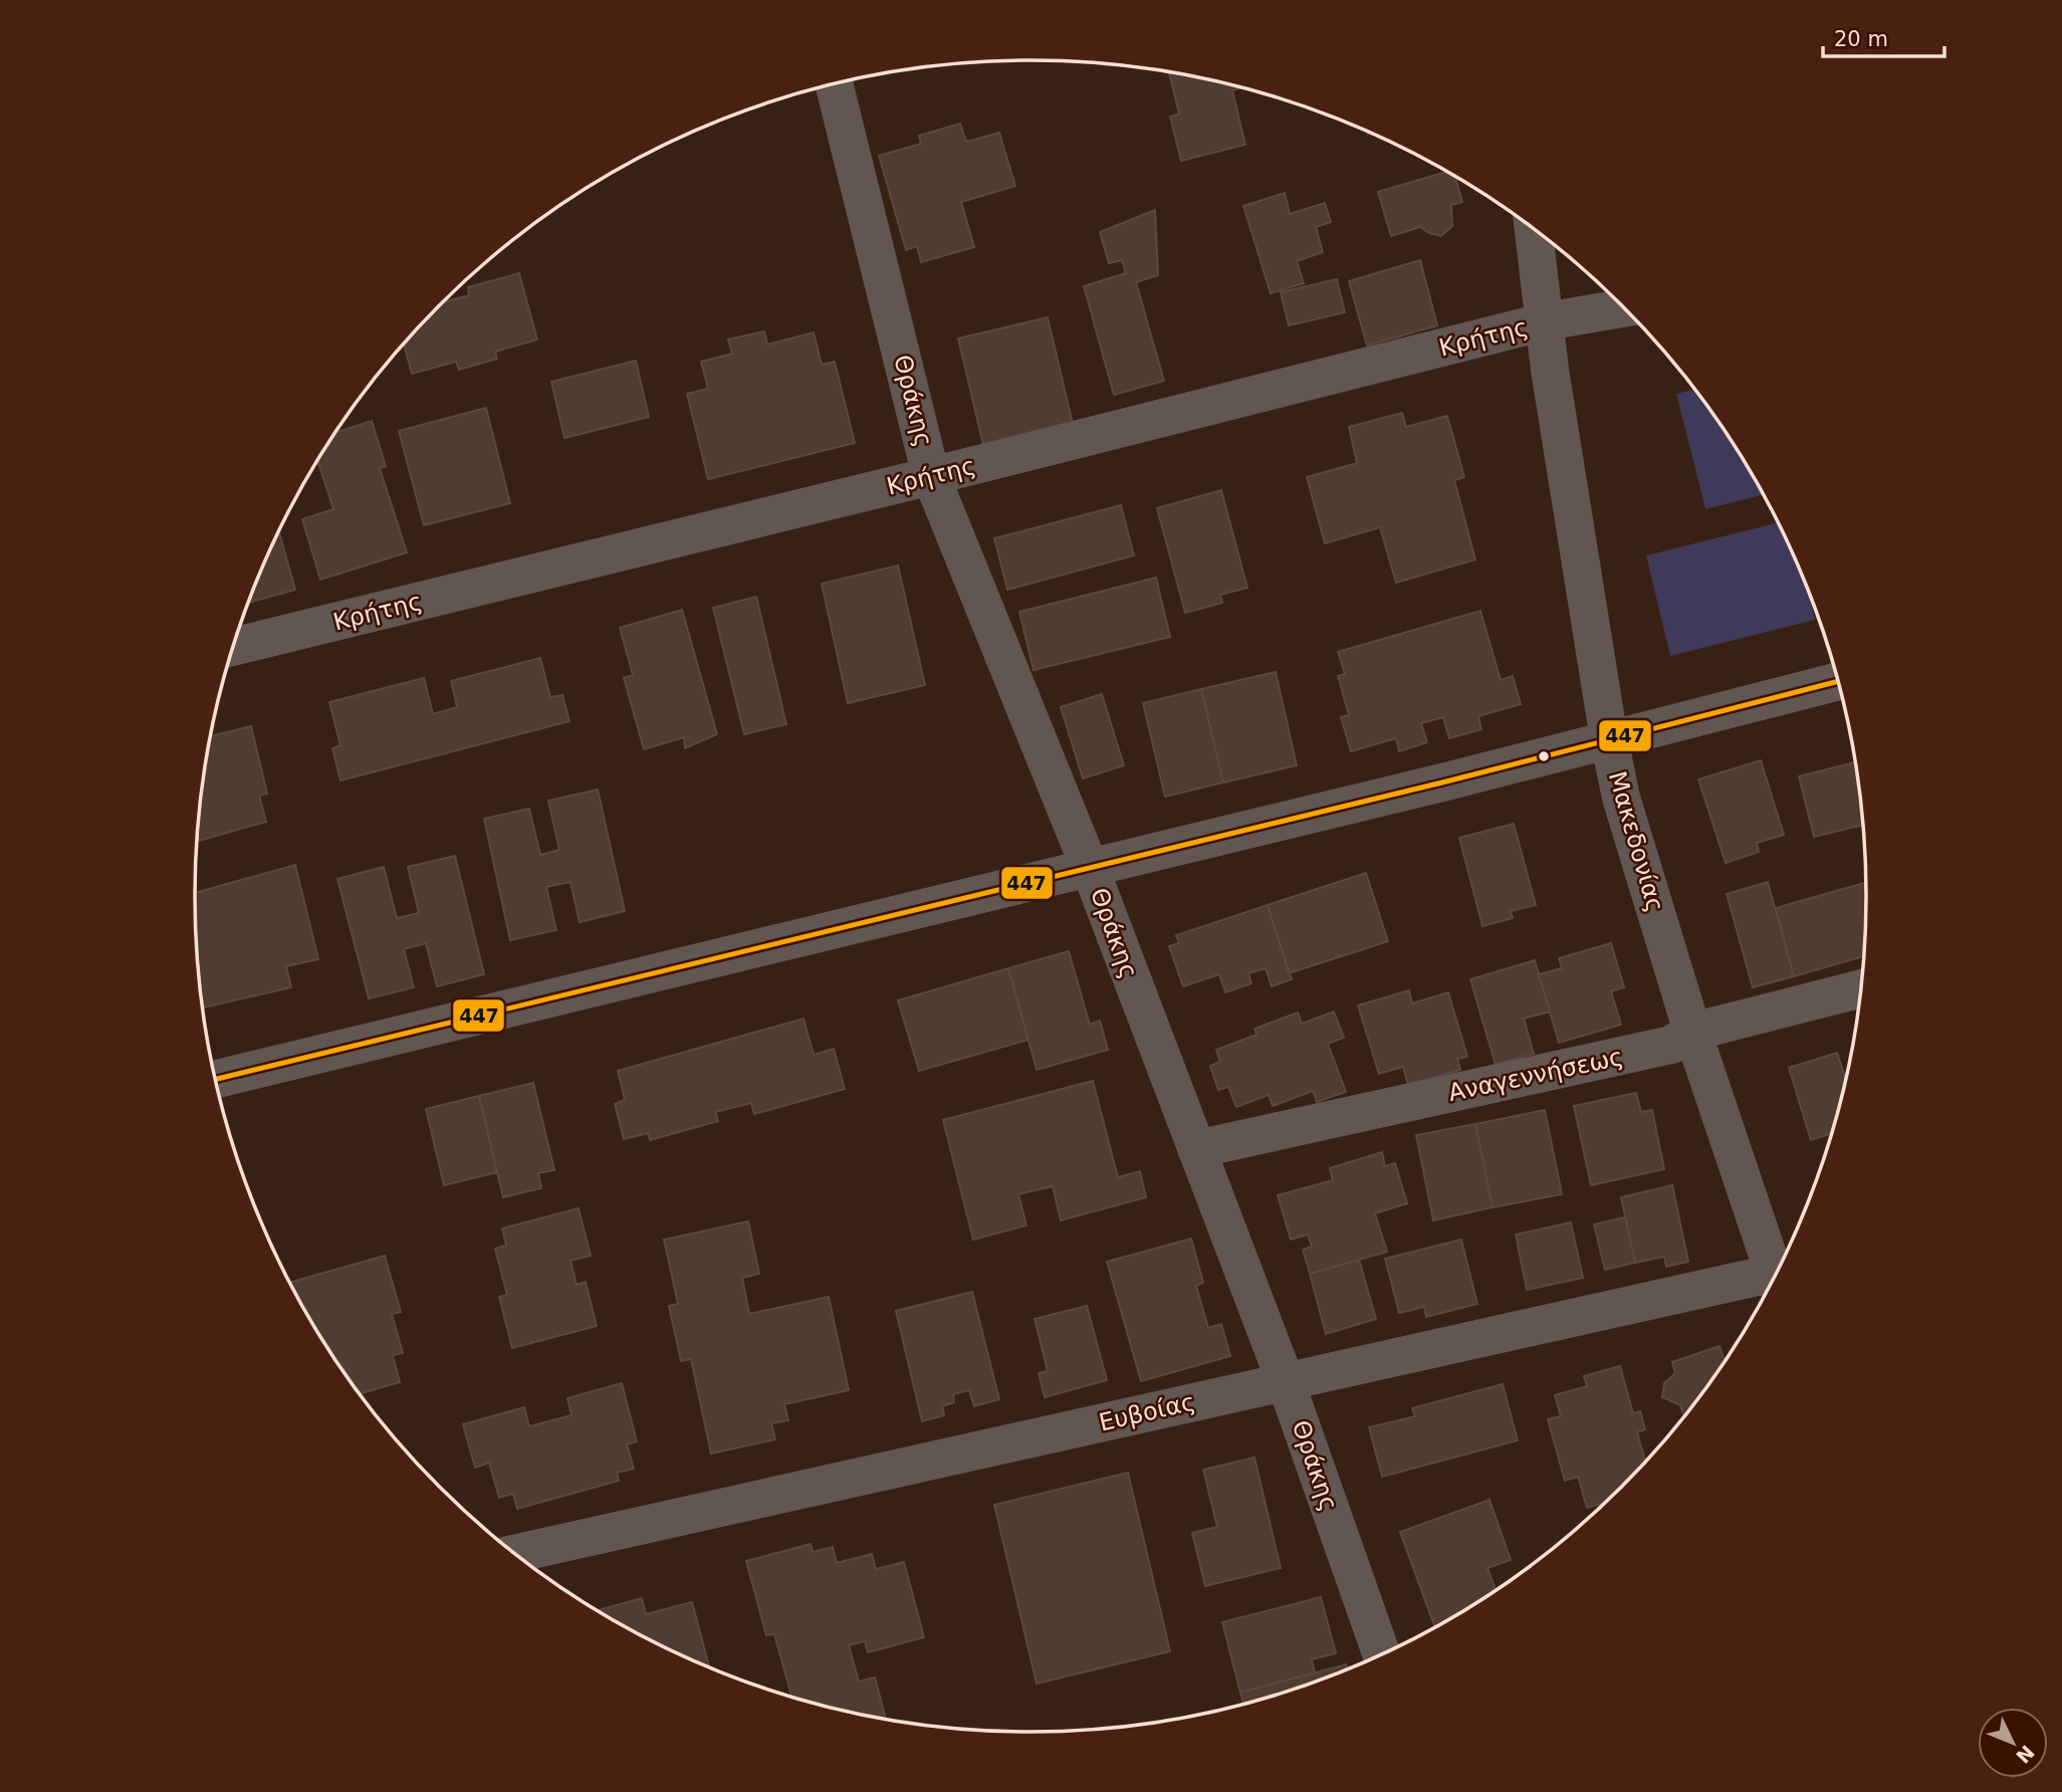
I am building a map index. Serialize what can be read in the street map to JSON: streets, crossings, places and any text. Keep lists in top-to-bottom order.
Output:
{
  "streets": {
    "street": [
      "Κρήτης",
      "Θράκης",
      "Μακεδονίας",
      "Αναγεννήσεως",
      "Ευβοίας"
    ]
  },
  "crossings": [
    ["Κρήτης", "Θράκης"],
    ["Κρήτης", "Μακεδονίας"],
    ["Θράκης", "Αναγεννήσεως"],
    ["Θράκης", "Ευβοίας"],
    ["Μακεδονίας", "Αναγεννήσεως"]
  ],
  "lines": ["transit line 447"],
  "scale_bar": "20 m",
  "north": "bottom right"
}
